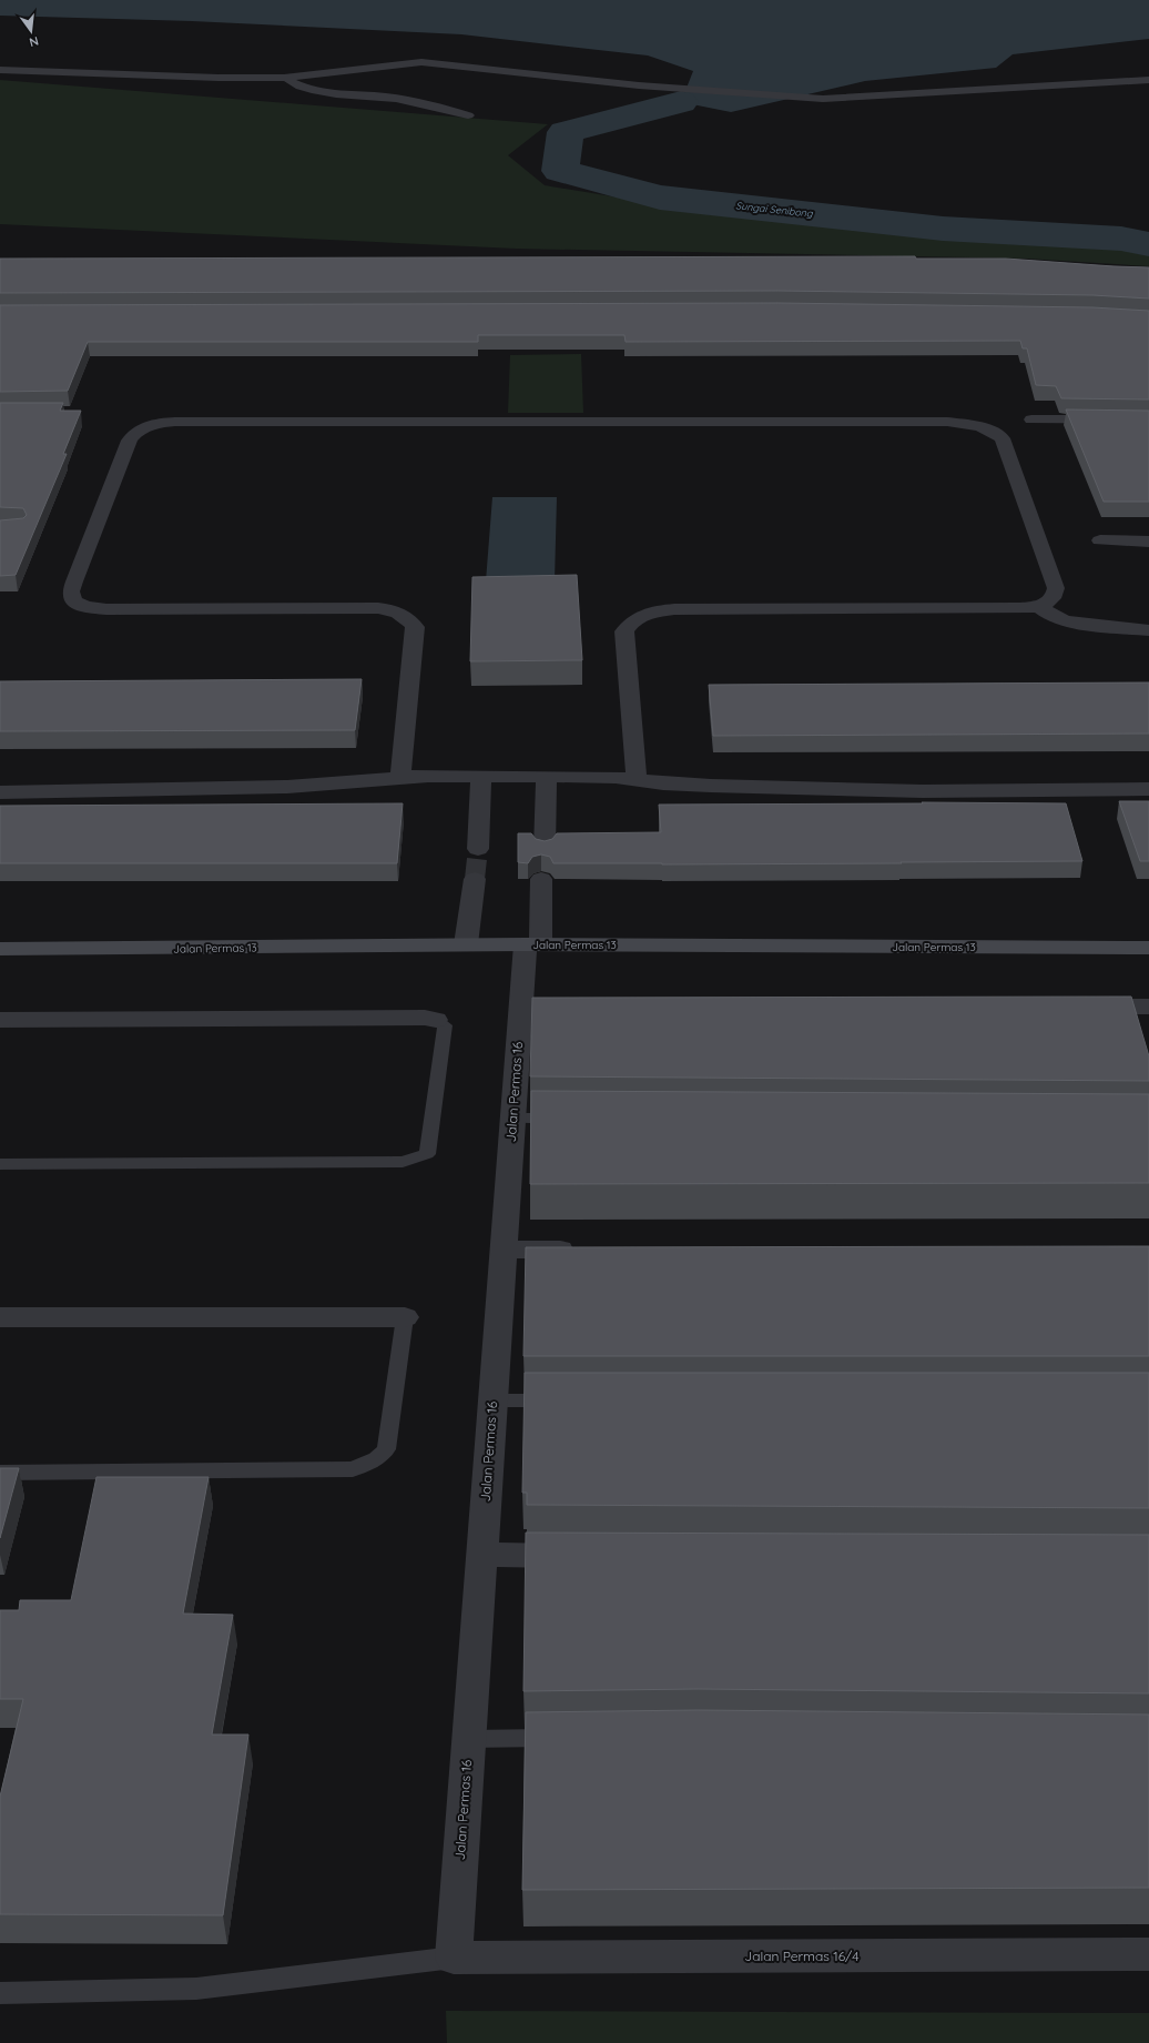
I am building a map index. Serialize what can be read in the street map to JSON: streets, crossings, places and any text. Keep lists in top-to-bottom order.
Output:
{
  "streets": {
    "main road": ["Jalan Permas 13"],
    "street": ["Jalan Permas 16", "Jalan Permas 16/4"]
  },
  "crossings": [
    ["Jalan Permas 13", "Jalan Permas 16"],
    ["Jalan Permas 16", "Jalan Permas 16/4"]
  ],
  "water": ["Sungai Senibong"],
  "north": "bottom"
}
